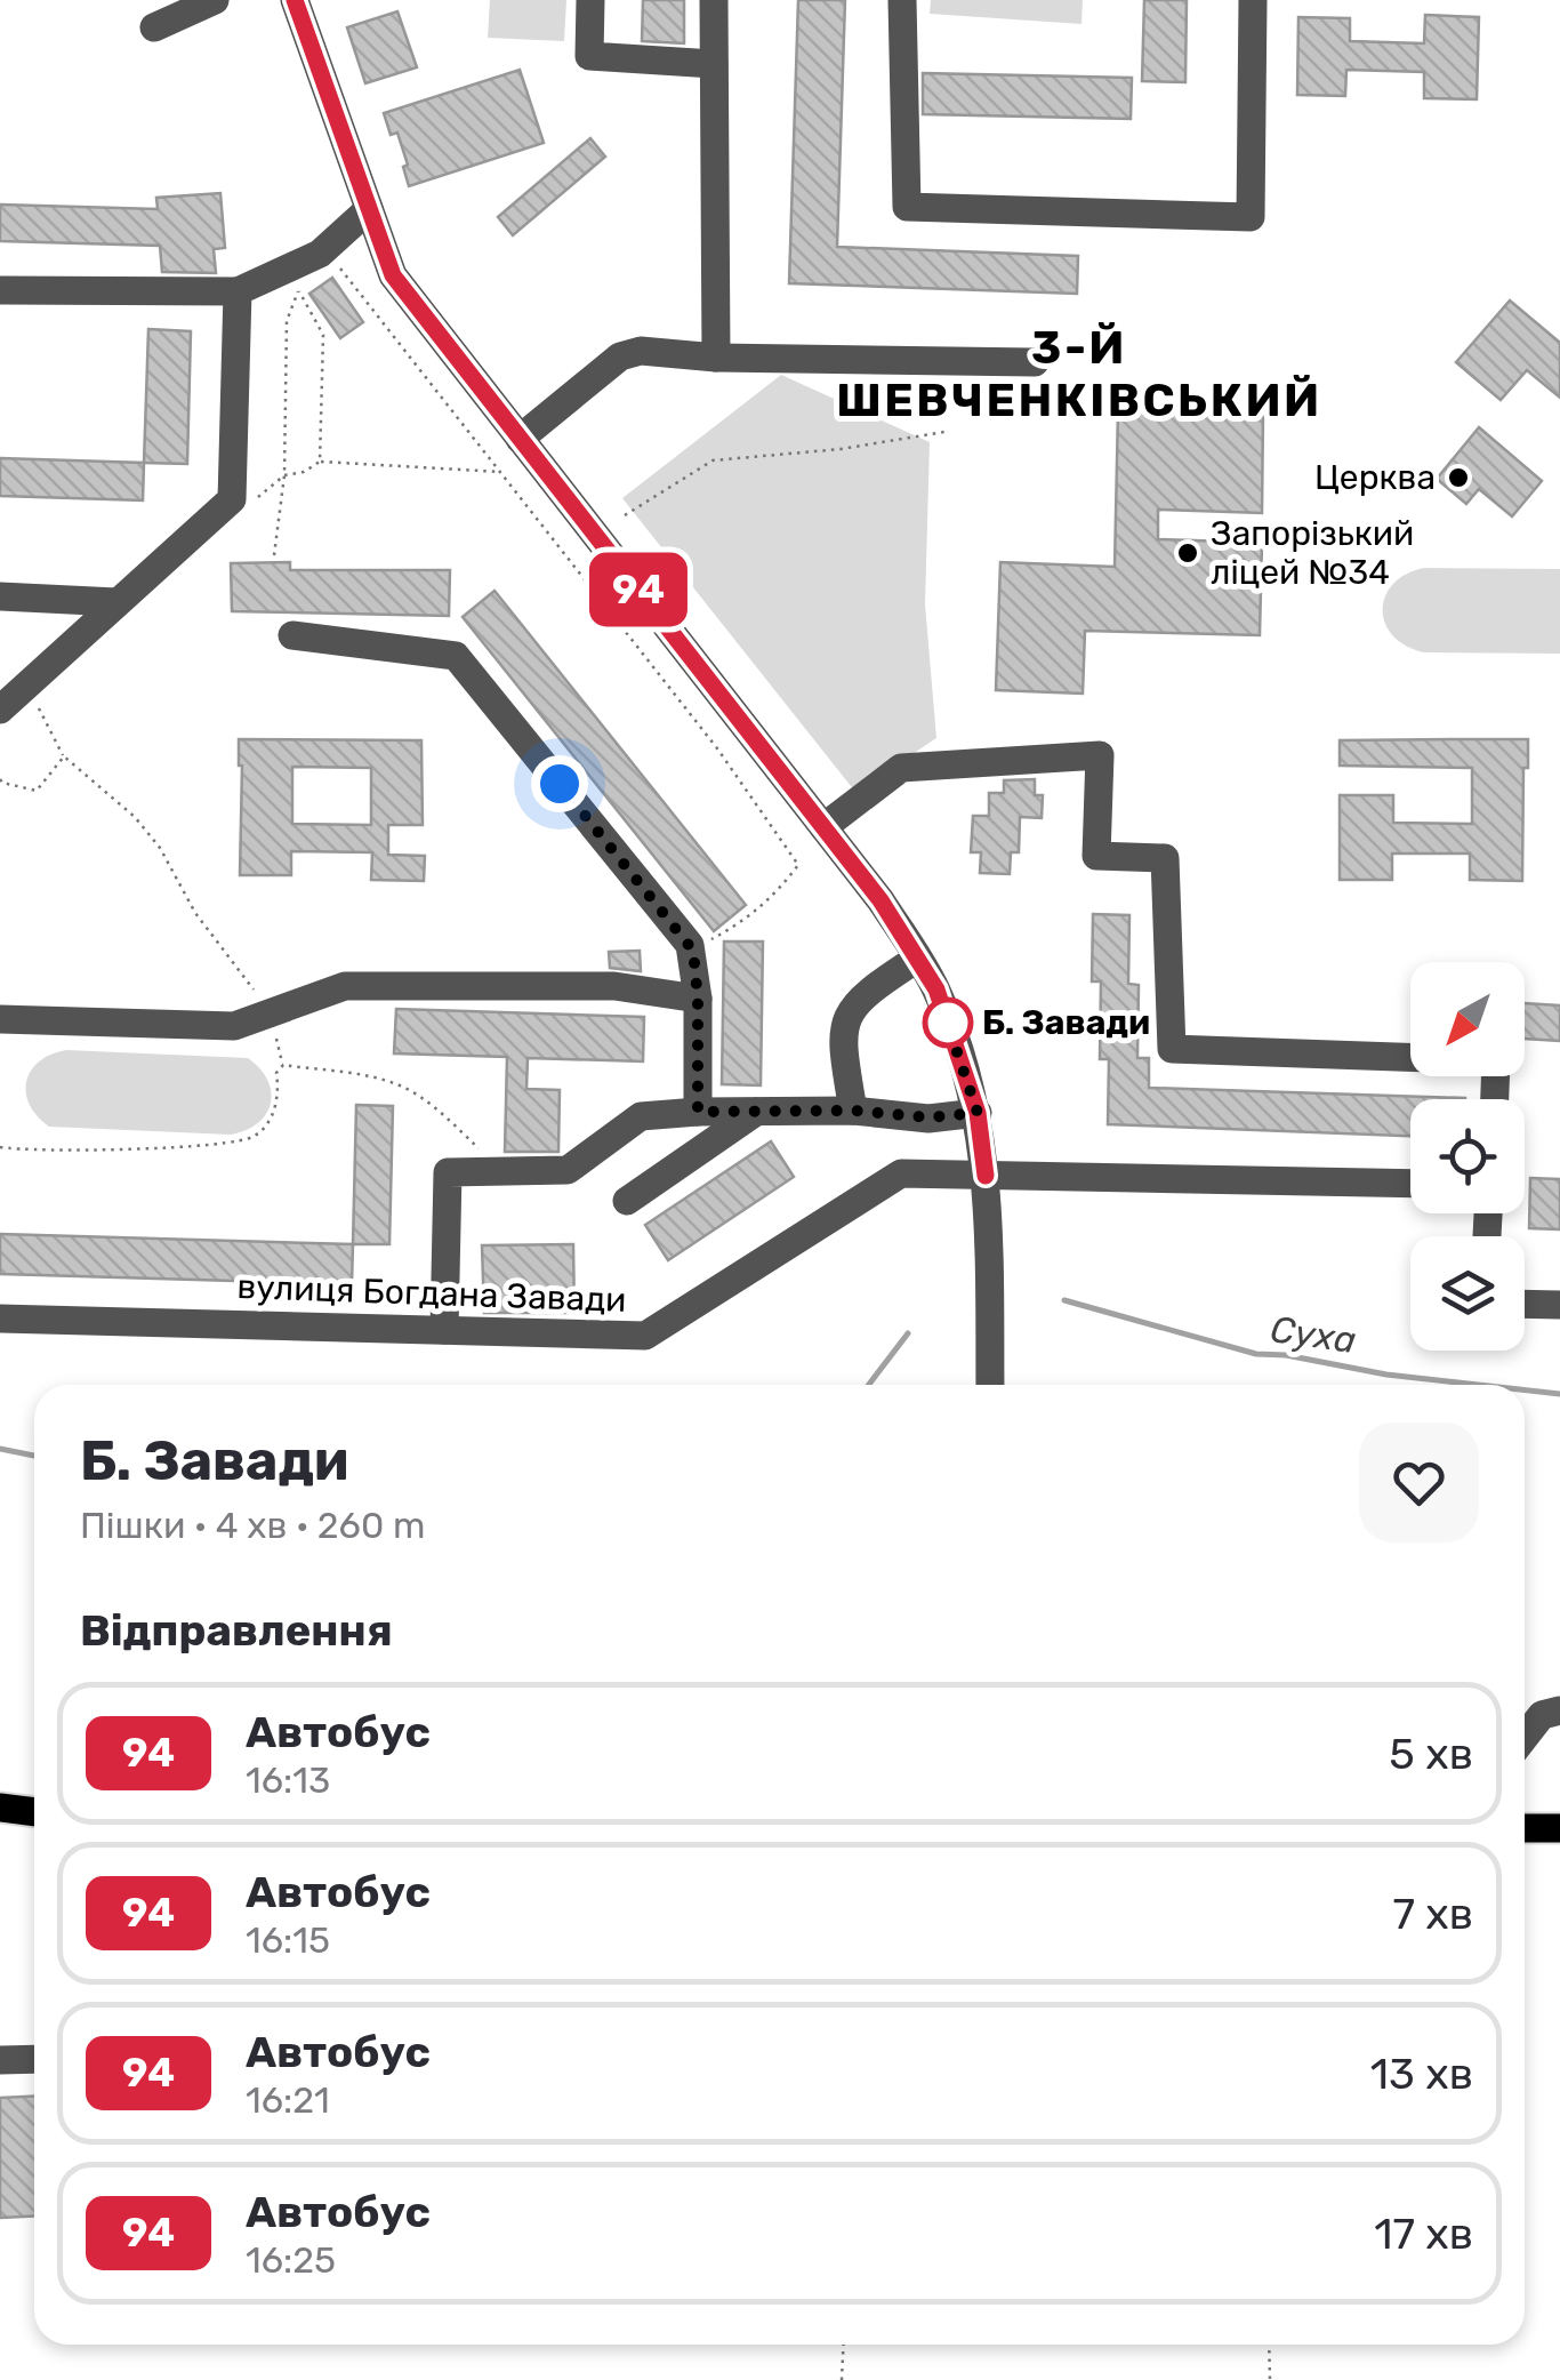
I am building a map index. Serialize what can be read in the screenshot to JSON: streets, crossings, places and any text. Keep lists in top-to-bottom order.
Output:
{
  "streets": {
    "street": ["вулиця Богдана Завади"]
  },
  "districts": ["3-Й ШЕВЧЕНКІВСЬКИЙ"],
  "water": ["Суха"],
  "places": ["Церква", "Запорізький ліцей №34", "Б. Завади"],
  "lines": ["bus line 94"],
  "north": "bottom left",
  "page": {
    "on_map": "94",
    "heading": [
      ["Б. Завади", "Пішки · 4 хв · 260 m"],
      "Відправлення"
    ],
    "list": [
      {
        "mark": "94",
        "name": "Автобус",
        "note": "16:13",
        "value": "5 хв"
      },
      {
        "mark": "94",
        "name": "Автобус",
        "note": "16:15",
        "value": "7 хв"
      },
      {
        "mark": "94",
        "name": "Автобус",
        "note": "16:21",
        "value": "13 хв"
      },
      {
        "mark": "94",
        "name": "Автобус",
        "note": "16:25",
        "value": "17 хв"
      }
    ]
  }
}
